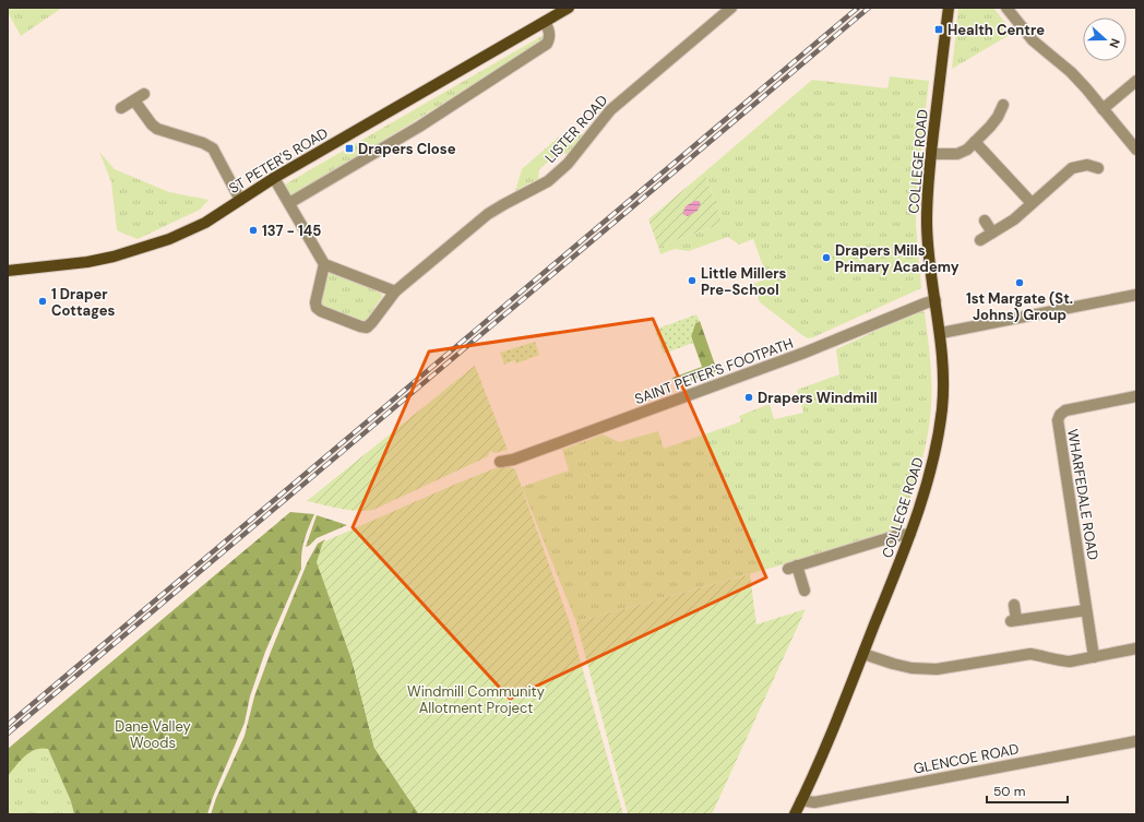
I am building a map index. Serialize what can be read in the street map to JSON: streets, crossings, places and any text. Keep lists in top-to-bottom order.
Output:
{
  "streets": {
    "main road": ["ST PETER'S ROAD", "COLLEGE ROAD"],
    "street": [
      "LISTER ROAD",
      "SAINT PETER'S FOOTPATH",
      "WHARFEDALE ROAD",
      "GLENCOE ROAD"
    ]
  },
  "crossings": [
    ["COLLEGE ROAD", "SAINT PETER'S FOOTPATH"],
    ["COLLEGE ROAD", "GLENCOE ROAD"]
  ],
  "parks": ["Windmill Community Allotment Project", "Dane Valley Woods"],
  "places": {
    "transit": ["Health Centre", "Drapers Close"],
    "other": [
      "137 - 145",
      "Drapers Mills Primary Academy",
      "Little Millers Pre-School",
      "1st Margate (St. Johns) Group",
      "1 Draper Cottages",
      "Drapers Windmill"
    ]
  },
  "scale_bar": "50 m",
  "north": "right"
}
